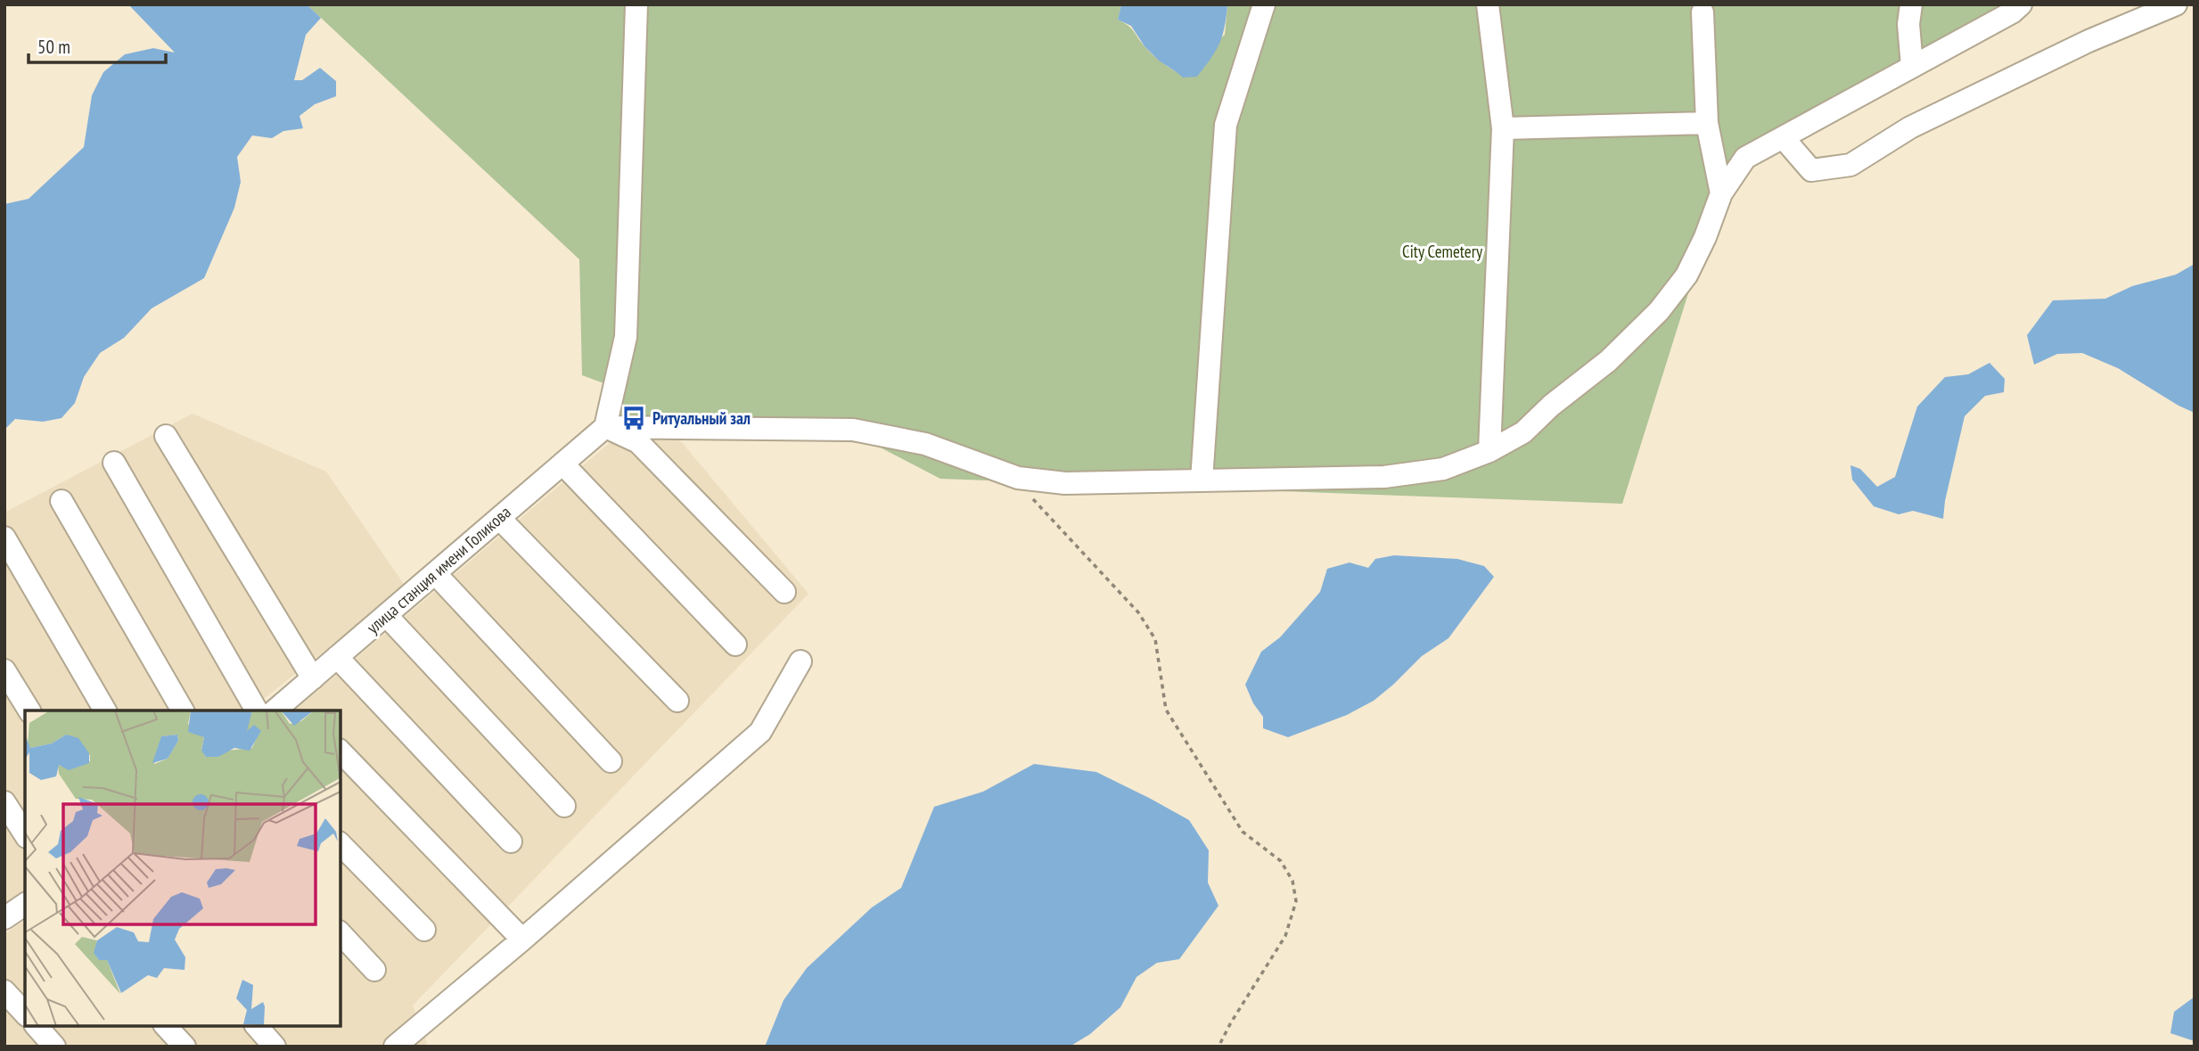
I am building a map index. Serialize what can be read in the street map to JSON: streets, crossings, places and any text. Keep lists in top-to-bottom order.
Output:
{
  "streets": {
    "street": ["улица станция имени Голикова"]
  },
  "parks": ["City Cemetery"],
  "places": {
    "bus stop": ["Ритуальный зал"]
  },
  "scale_bar": "50 m"
}
